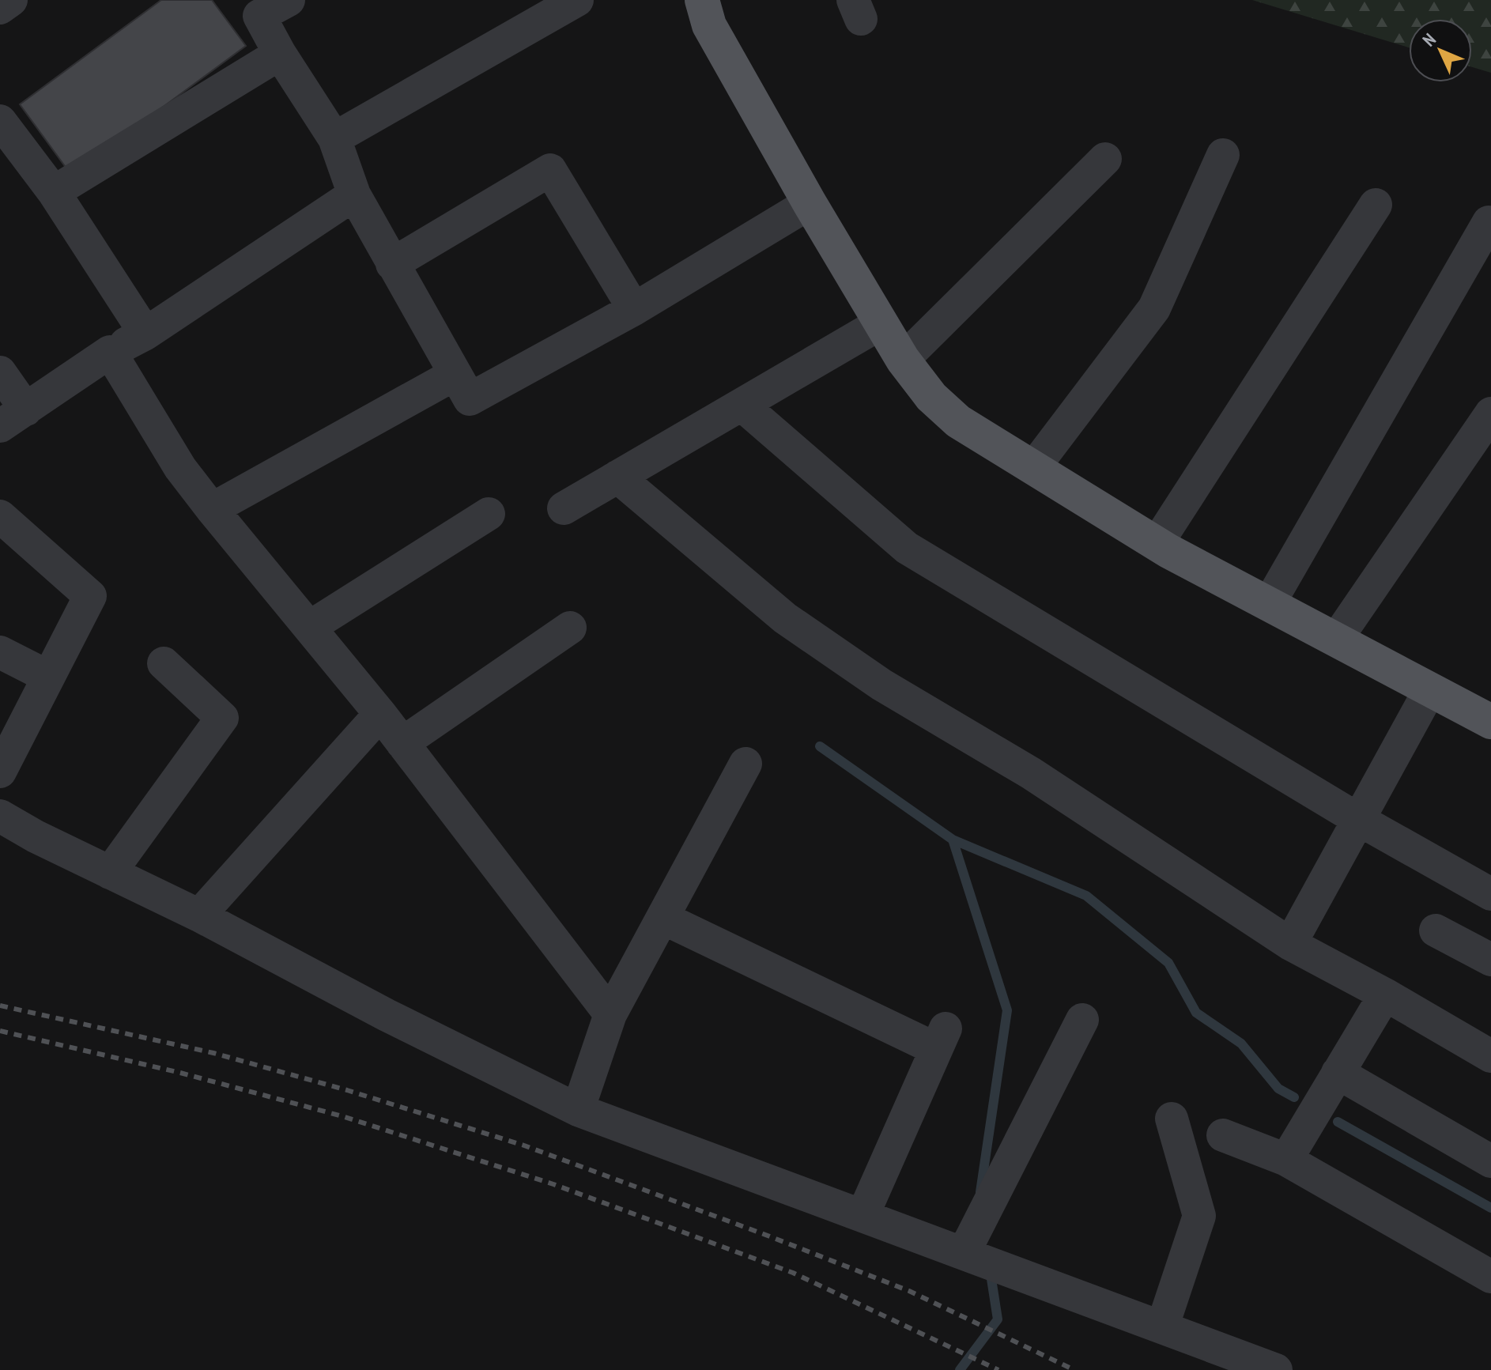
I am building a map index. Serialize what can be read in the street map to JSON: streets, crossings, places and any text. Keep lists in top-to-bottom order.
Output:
{
  "north": "top left"
}
